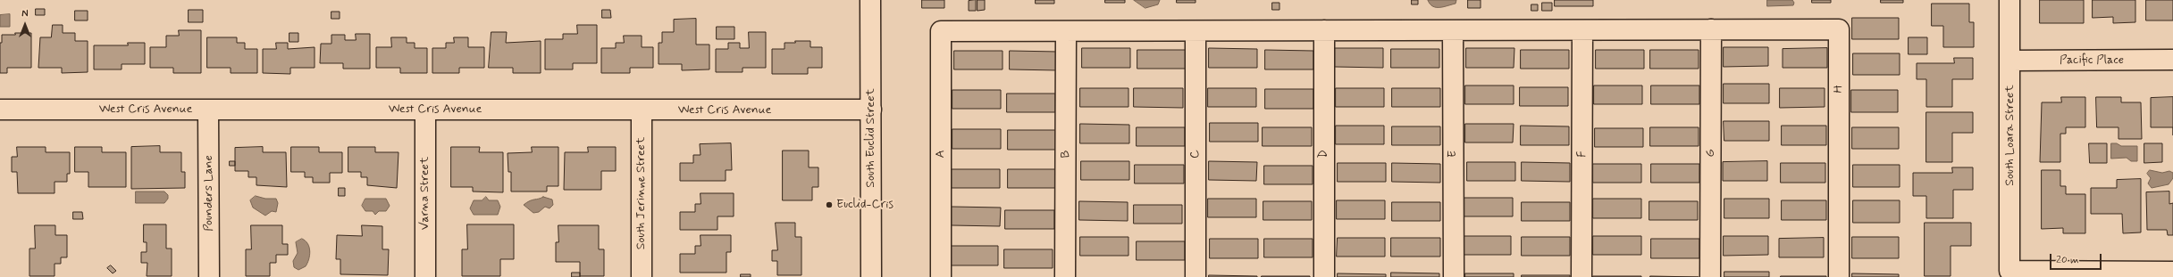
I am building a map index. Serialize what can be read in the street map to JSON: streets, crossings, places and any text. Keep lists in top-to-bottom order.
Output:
{
  "streets": {
    "street": [
      "Pacific Place",
      "H",
      "West Cris Avenue",
      "South Loara Street",
      "South Euclid Street",
      "G",
      "A",
      "B",
      "C",
      "D",
      "E",
      "F",
      "Pounders Lane",
      "Varna Street",
      "South Jerinne Street"
    ]
  },
  "crossings": [
    ["Pacific Place", "South Loara Street"],
    ["H", "G"],
    ["H", "A"],
    ["H", "B"],
    ["H", "C"],
    ["H", "D"],
    ["H", "E"],
    ["H", "F"],
    ["West Cris Avenue", "South Euclid Street"],
    ["West Cris Avenue", "Pounders Lane"],
    ["West Cris Avenue", "Varna Street"],
    ["West Cris Avenue", "South Jerinne Street"]
  ],
  "places": ["Euclid-Cris"],
  "scale_bar": "20 m",
  "north": "top"
}
